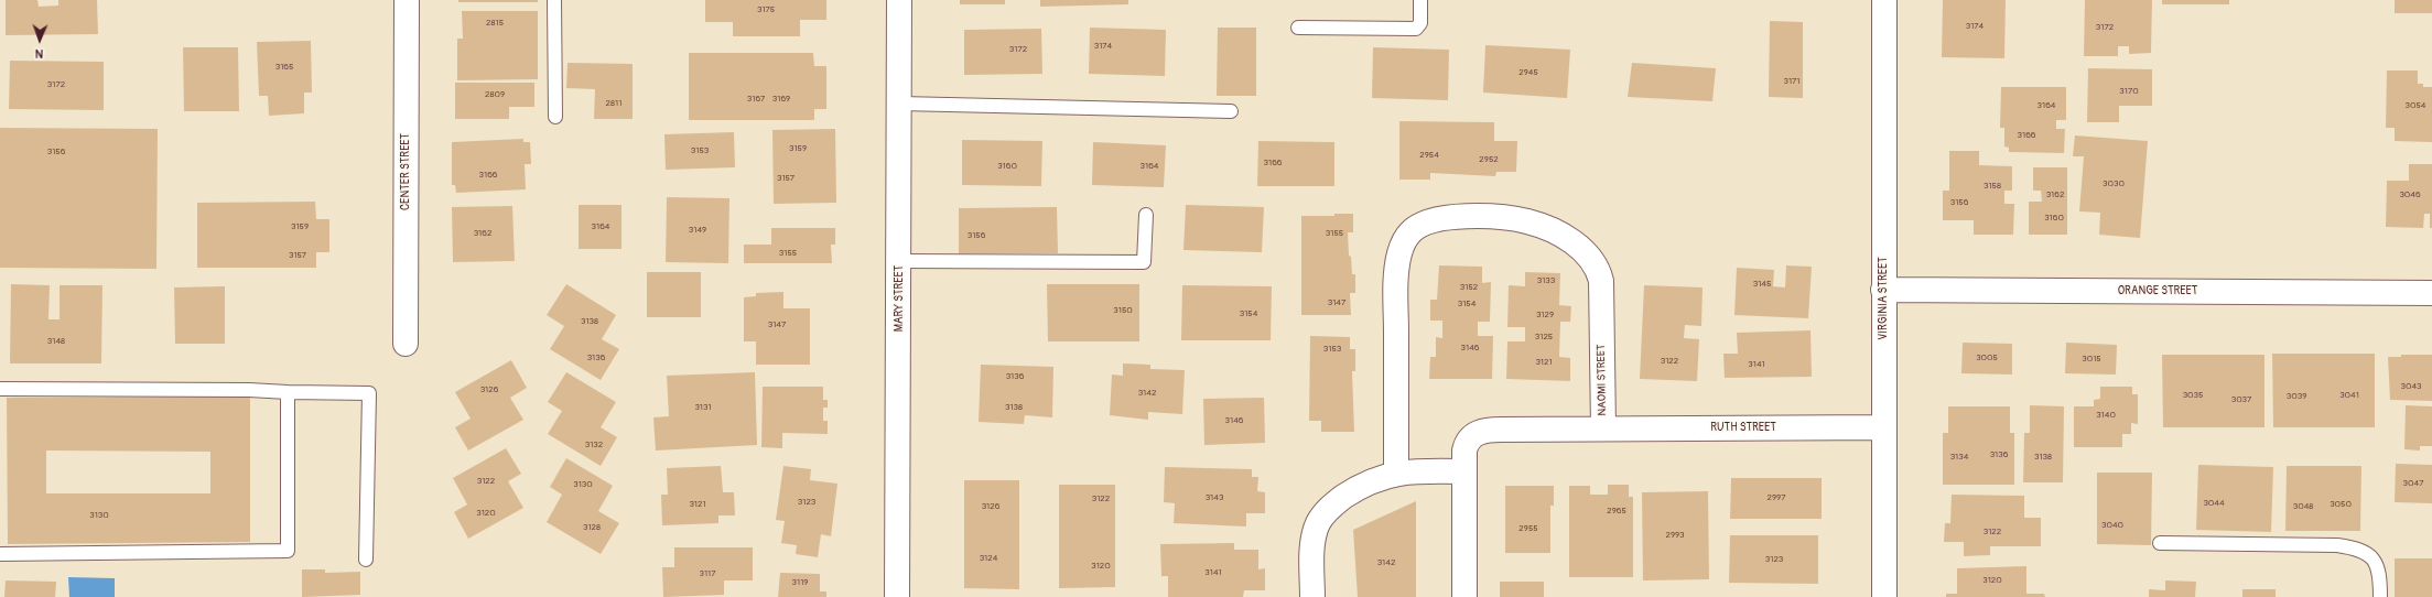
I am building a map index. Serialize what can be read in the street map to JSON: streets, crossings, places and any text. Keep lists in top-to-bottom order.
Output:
{
  "streets": {
    "street": [
      "CENTER STREET",
      "ORANGE STREET",
      "MARY STREET",
      "VIRGINIA STREET",
      "NAOMI STREET",
      "RUTH STREET"
    ]
  },
  "crossings": [
    ["ORANGE STREET", "VIRGINIA STREET"],
    ["VIRGINIA STREET", "RUTH STREET"],
    ["NAOMI STREET", "RUTH STREET"]
  ],
  "house_numbers": [
    "3175",
    "2815",
    "3174",
    "3172",
    "3174",
    "3172",
    "3165",
    "2945",
    "3171",
    "3172",
    "3170",
    "2809",
    "3167",
    "3169",
    "2811",
    "3164",
    "3054",
    "3166",
    "3159",
    "3153",
    "3156",
    "2954",
    "2952",
    "3166",
    "3160",
    "3164",
    "3166",
    "3157",
    "3030",
    "3158",
    "3162",
    "3046",
    "3156",
    "3160",
    "3159",
    "3164",
    "3149",
    "3162",
    "3155",
    "3156",
    "3155",
    "3157",
    "3133",
    "3145",
    "3152",
    "3147",
    "3154",
    "3150",
    "3154",
    "3129",
    "3138",
    "3147",
    "3125",
    "3148",
    "3146",
    "3153",
    "3136",
    "3005",
    "3015",
    "3122",
    "3121",
    "3141",
    "3136",
    "3043",
    "3126",
    "3142",
    "3035",
    "3041",
    "3039",
    "3037",
    "3131",
    "3138",
    "3140",
    "3146",
    "3132",
    "3136",
    "3134",
    "3138",
    "3122",
    "3047",
    "3130",
    "3143",
    "2997",
    "3122",
    "3123",
    "3044",
    "3121",
    "3050",
    "3126",
    "3048",
    "2965",
    "3120",
    "3130",
    "3040",
    "3128",
    "2955",
    "3122",
    "2993",
    "3124",
    "3123",
    "3142",
    "3120",
    "3141",
    "3117",
    "3120",
    "3119"
  ],
  "north": "bottom"
}
